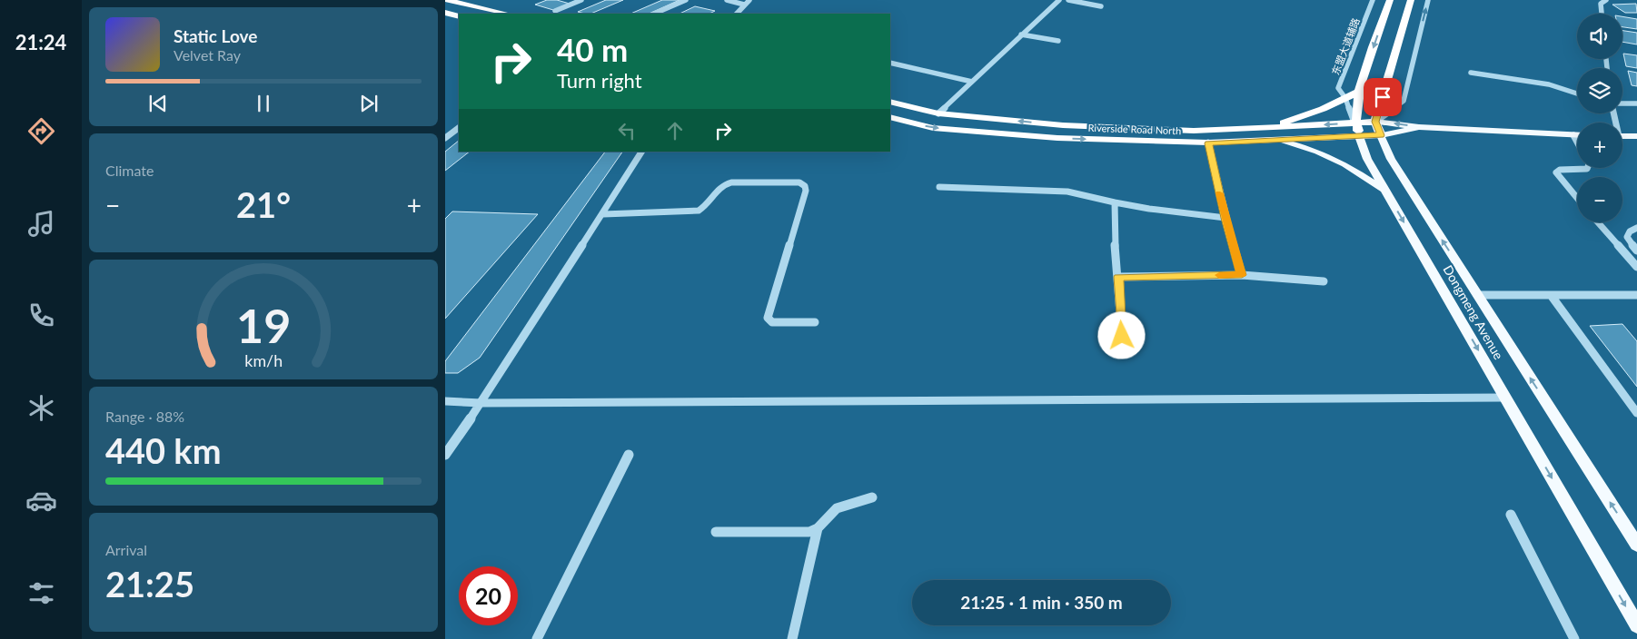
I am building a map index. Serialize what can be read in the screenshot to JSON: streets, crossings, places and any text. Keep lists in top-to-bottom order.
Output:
{
  "streets": {
    "highway": ["Riverside Road North", "Dongmeng Avenue"],
    "street": ["东盟大道辅路"]
  },
  "crossings": [
    ["东盟大道辅路", "Riverside Road North"],
    ["东盟大道辅路", "Dongmeng Avenue"],
    ["Riverside Road North", "Dongmeng Avenue"]
  ],
  "page": {
    "tabs": "21:24",
    "map_buttons": ["+", "−"],
    "turn": ["40 m", "Turn right"],
    "song": ["Static Love", "Velvet Ray"],
    "tile": [
      "Climate",
      ["Range · 88%", "440 km"],
      ["Arrival", "21:25"]
    ],
    "heat": ["−", "21°", "+"],
    "limit": "20",
    "trip": "21:25 · 1 min · 350 m",
    "gauge": ["19", "km/h"]
  }
}
